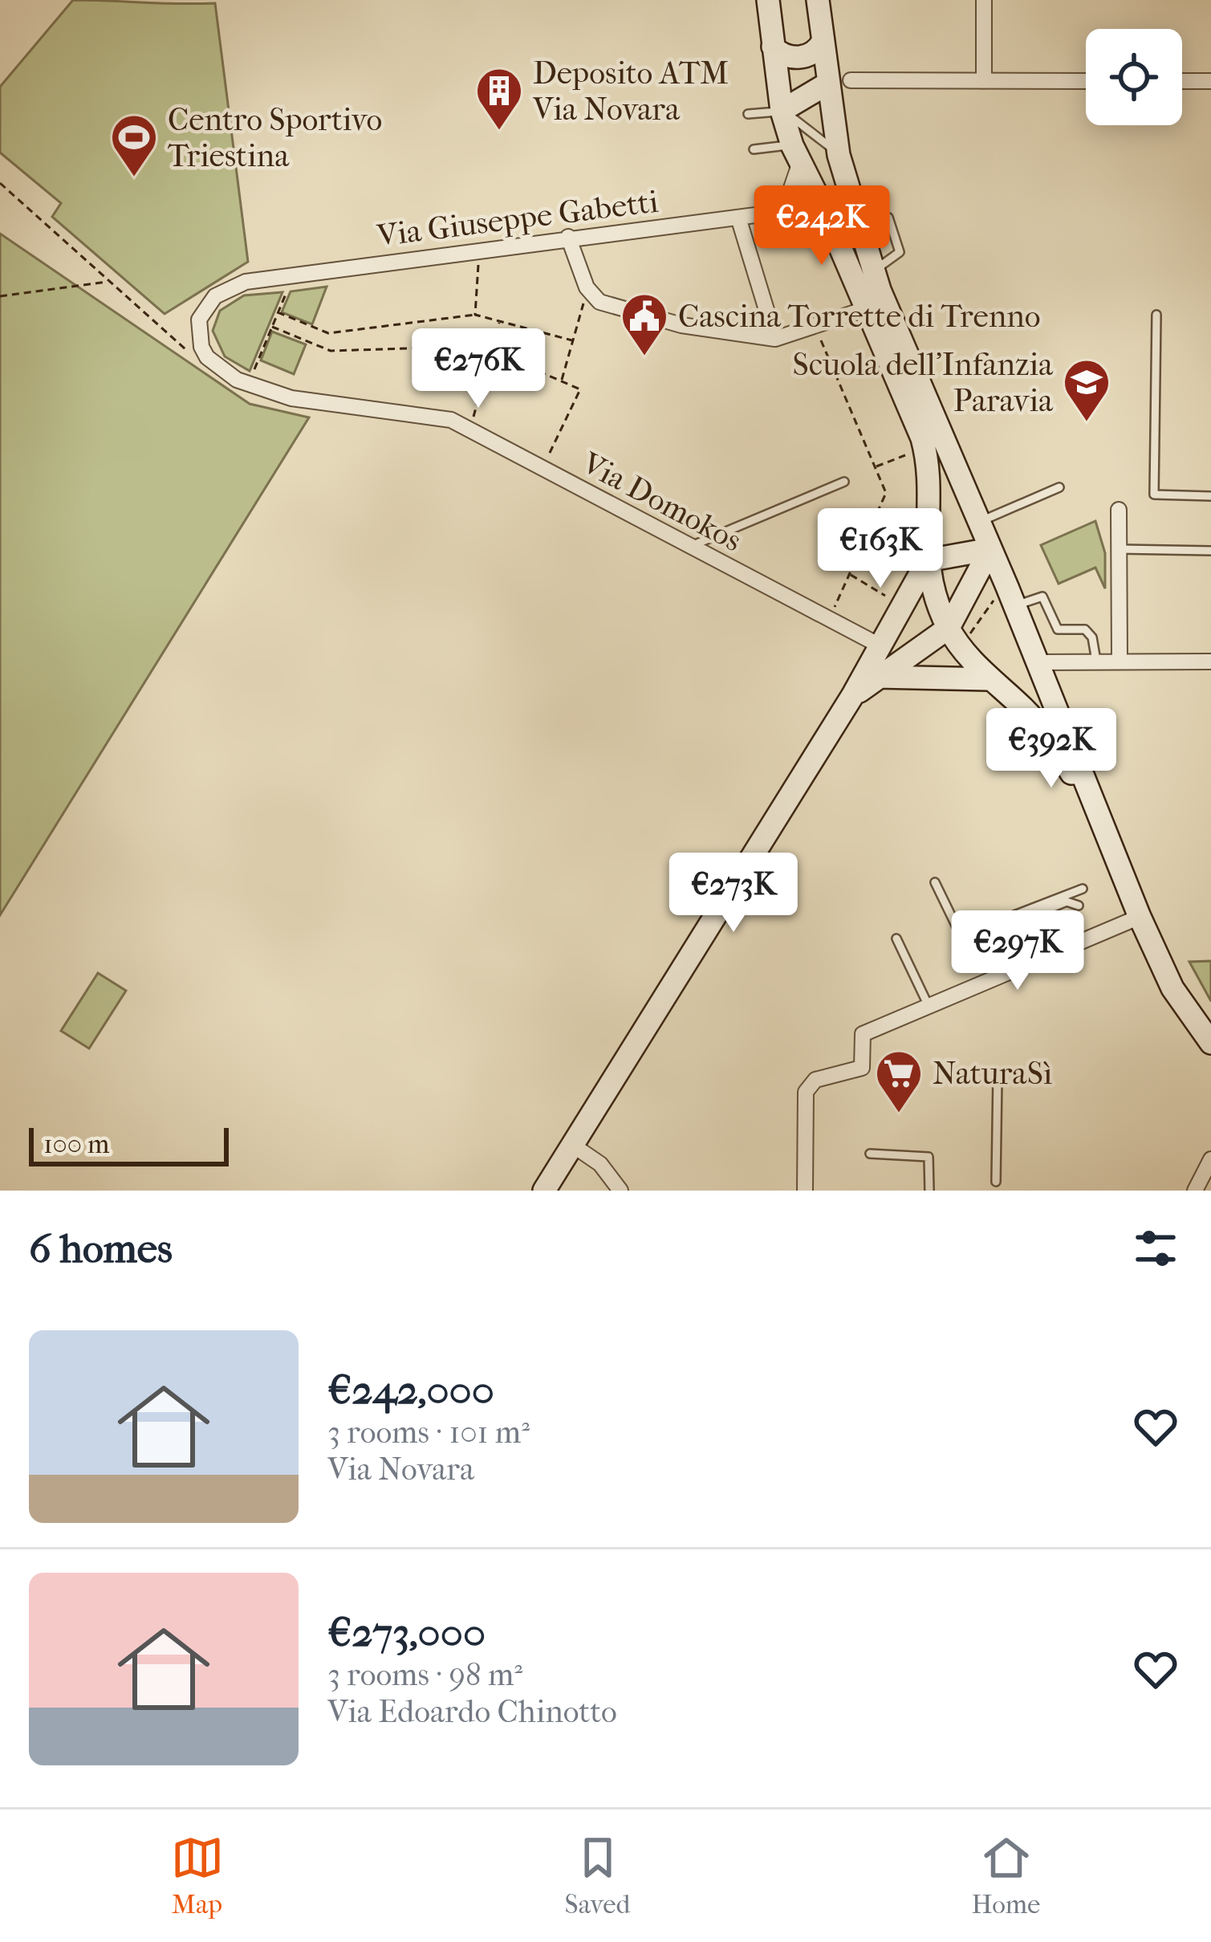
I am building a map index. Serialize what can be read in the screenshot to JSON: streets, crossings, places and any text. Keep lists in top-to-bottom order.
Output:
{
  "streets": {
    "street": ["Via Giuseppe Gabetti", "Via Domokos"]
  },
  "crossings": [
    ["Via Giuseppe Gabetti", "Via Domokos"]
  ],
  "places": {
    "building": ["Deposito ATM Via Novara"],
    "sports": ["Centro Sportivo Triestina"],
    "public building": ["Cascina Torrette di Trenno"],
    "school or university": ["Scuola dell'Infanzia Paravia"],
    "supermarket": ["NaturaSì"]
  },
  "scale_bar": "100 m",
  "page": {
    "price": [
      "€242K",
      "€276K",
      "€163K",
      "€392K",
      "€273K",
      "€297K"
    ],
    "scale": "100 m",
    "heading": "6 homes",
    "list": [
      {
        "name": "€242,000",
        "note": "3 rooms · 101 m² · Via Novara"
      },
      {
        "name": "€273,000",
        "note": "3 rooms · 98 m² · Via Edoardo Chinotto"
      }
    ],
    "tabs": ["Map", "Saved", "Home"]
  }
}
